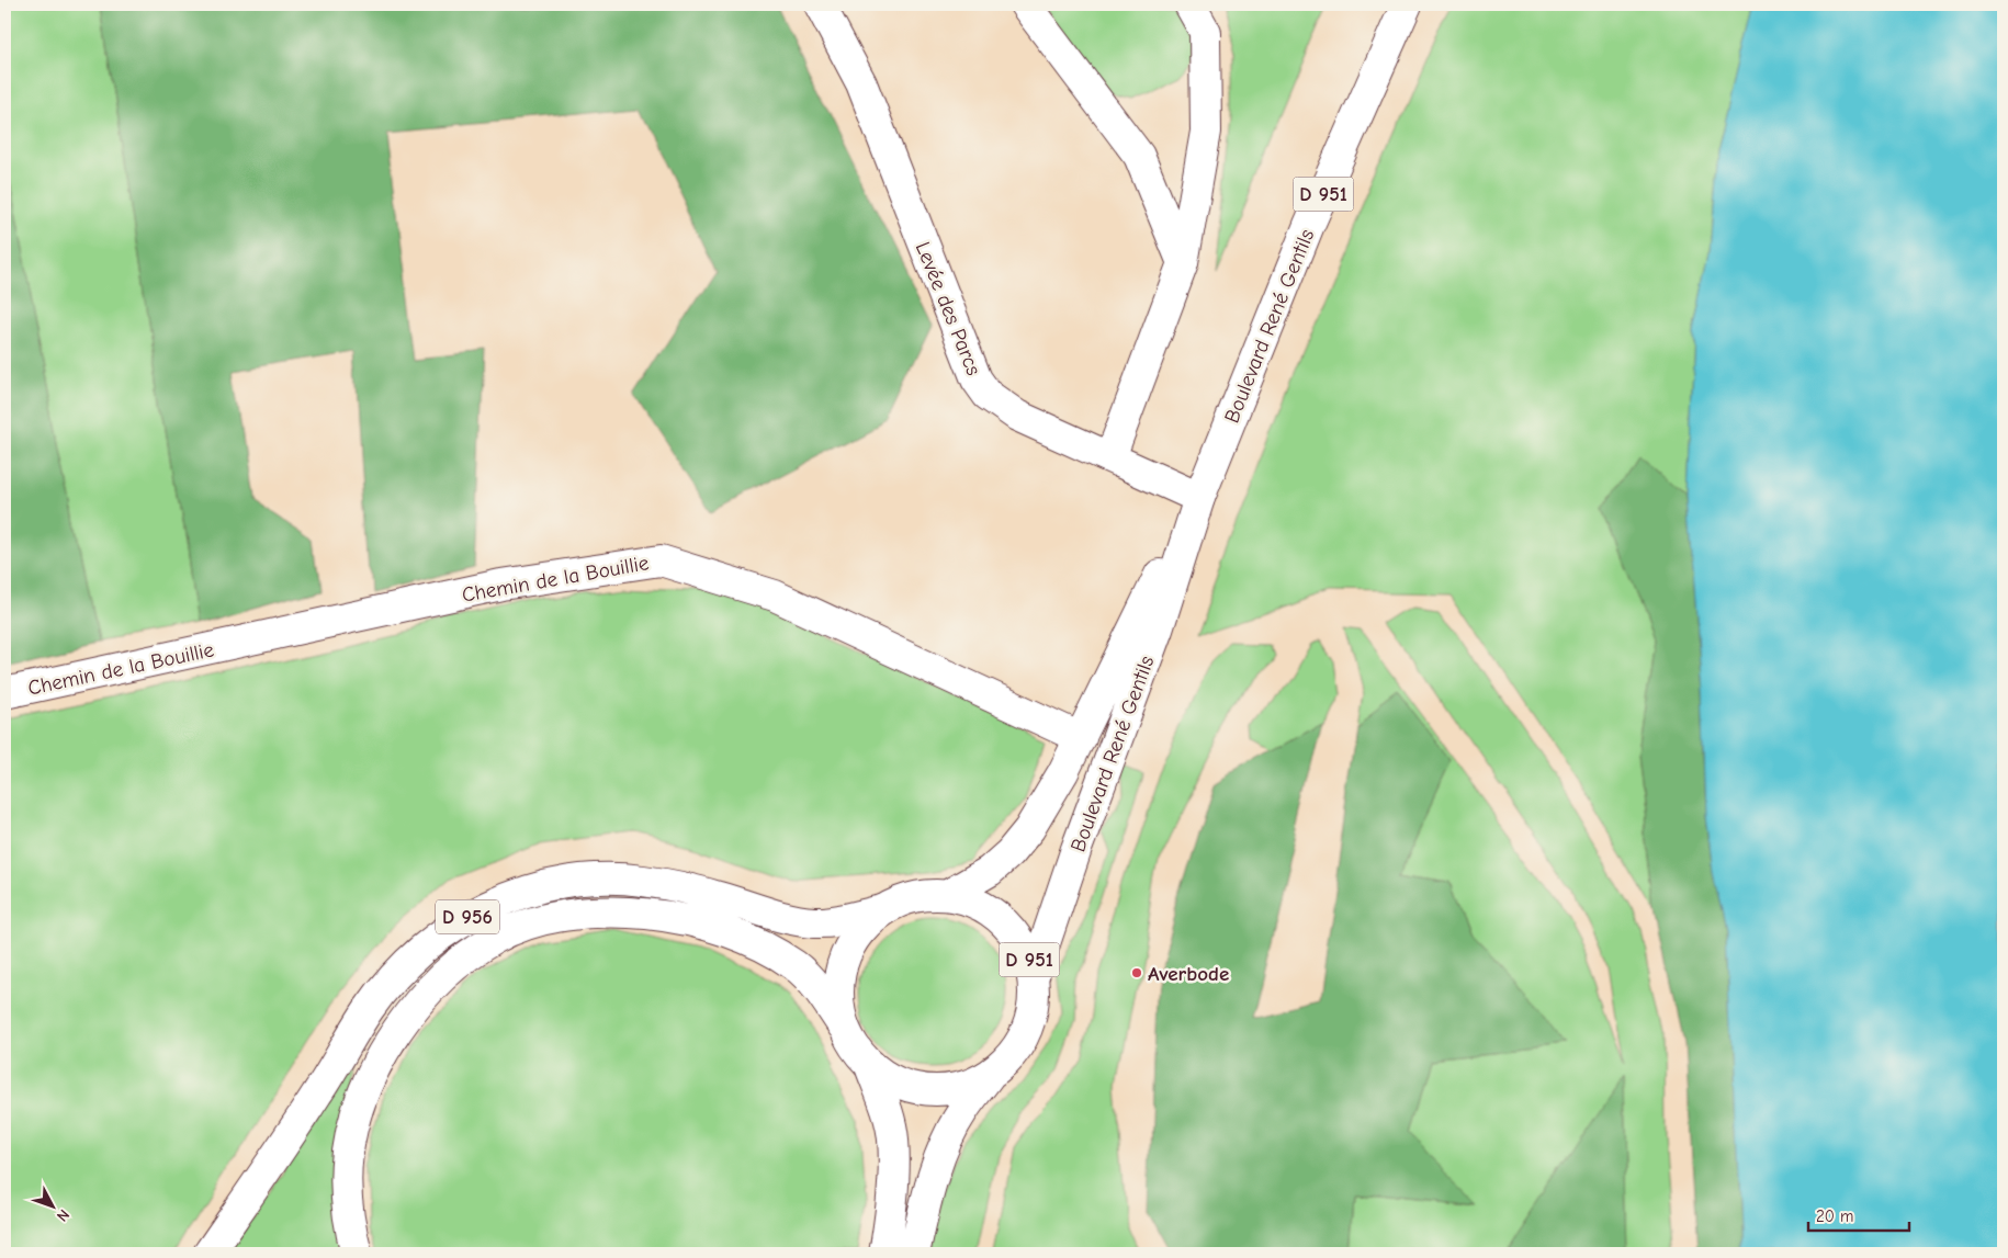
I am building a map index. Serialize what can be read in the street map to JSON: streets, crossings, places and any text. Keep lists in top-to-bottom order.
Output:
{
  "streets": {
    "main road": [
      "D 951",
      "Levée des Parcs",
      "Boulevard René Gentils",
      "Chemin de la Bouillie",
      "D 956"
    ]
  },
  "crossings": [
    ["D 951", "Boulevard René Gentils"],
    ["D 951", "D 956"],
    ["Levée des Parcs", "Boulevard René Gentils"],
    ["Boulevard René Gentils", "Chemin de la Bouillie"]
  ],
  "places": ["Averbode"],
  "scale_bar": "20 m",
  "north": "bottom right"
}
